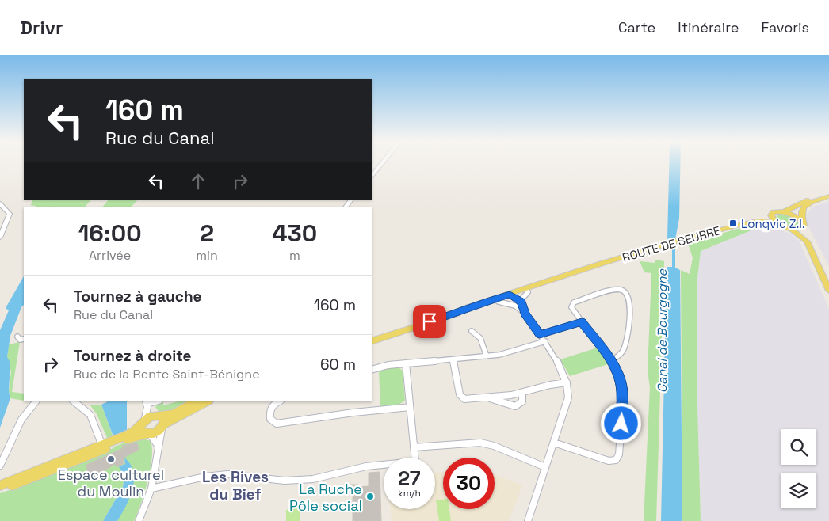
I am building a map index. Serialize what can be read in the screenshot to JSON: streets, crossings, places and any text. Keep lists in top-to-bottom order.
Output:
{
  "streets": {
    "main road": ["ROUTE DE SEURRE"]
  },
  "districts": ["Les Rives du Bief"],
  "water": ["Canal de Bourgogne"],
  "places": {
    "transit": ["Longvic Z.I."],
    "other": ["Espace culturel du Moulin", "La Ruche Pôle social"]
  },
  "page": {
    "header": "Drivr",
    "nav": ["Carte", "Itinéraire", "Favoris"],
    "turn": ["160 m", "Rue du Canal"],
    "eta": [
      "16:00",
      "Arrivée",
      "2",
      "min",
      "430",
      "m"
    ],
    "list": [
      {
        "name": "Tournez à gauche",
        "note": "Rue du Canal",
        "value": "160 m"
      },
      {
        "name": "Tournez à droite",
        "note": "Rue de la Rente Saint-Bénigne",
        "value": "60 m"
      }
    ],
    "speed": "27 km/h",
    "limit": "30"
  }
}
